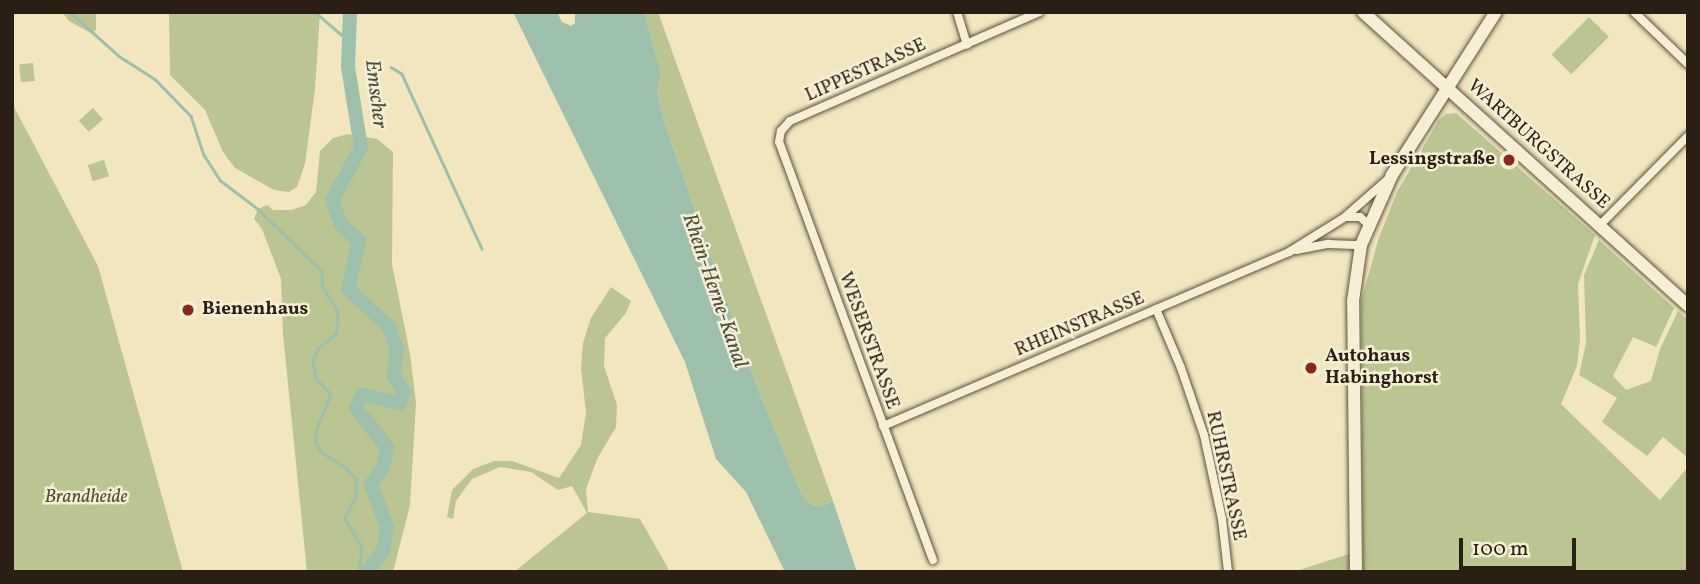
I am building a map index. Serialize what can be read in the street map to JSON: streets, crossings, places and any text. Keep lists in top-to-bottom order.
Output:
{
  "streets": {
    "main road": ["WARTBURGSTRASSE"],
    "street": [
      "LIPPESTRASSE",
      "RHEINSTRASSE",
      "WESERSTRASSE",
      "RUHRSTRASSE"
    ]
  },
  "crossings": [
    ["LIPPESTRASSE", "WESERSTRASSE"],
    ["RHEINSTRASSE", "WESERSTRASSE"],
    ["RHEINSTRASSE", "RUHRSTRASSE"]
  ],
  "water": ["Emscher", "Rhein-Herne-Kanal"],
  "parks": ["Brandheide"],
  "places": ["Lessingstraße", "Bienenhaus", "Autohaus Habinghorst"],
  "scale_bar": "100 m"
}
